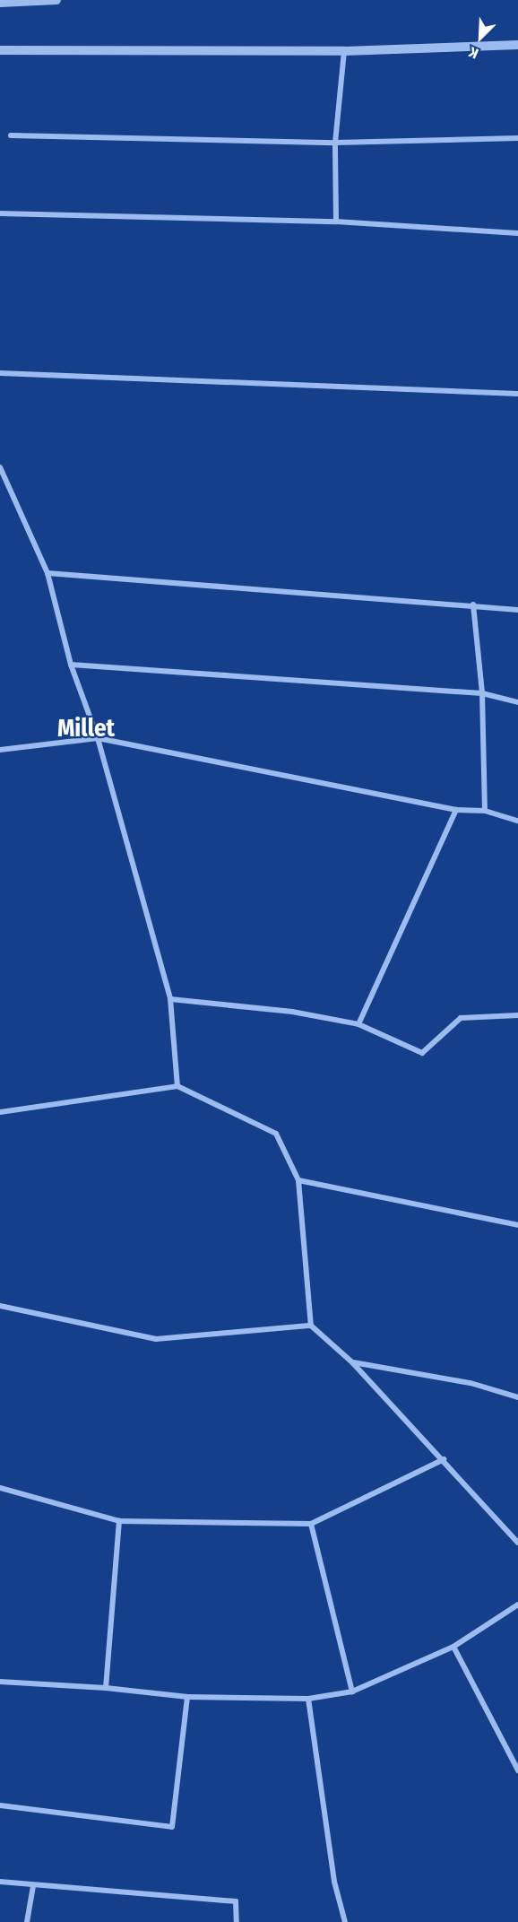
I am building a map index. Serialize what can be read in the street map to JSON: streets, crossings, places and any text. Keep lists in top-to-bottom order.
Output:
{
  "districts": ["Millet"],
  "north": "bottom left"
}
